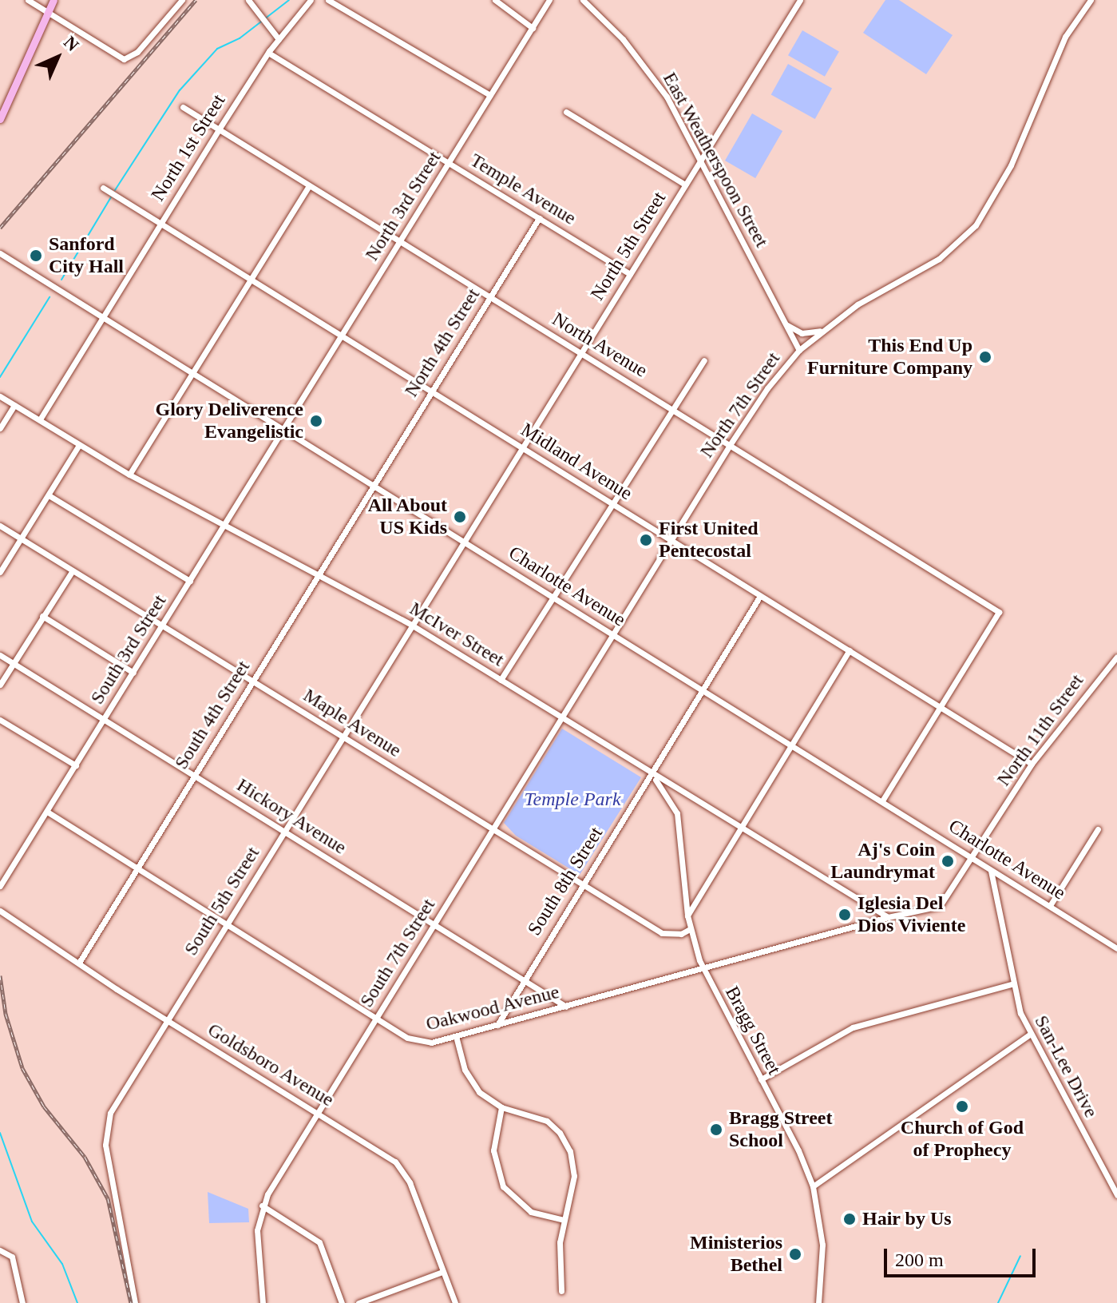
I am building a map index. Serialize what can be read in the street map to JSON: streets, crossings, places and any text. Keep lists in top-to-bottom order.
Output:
{
  "streets": {
    "street": [
      "North 1st Street",
      "East Weatherspoon Street",
      "Temple Avenue",
      "North 3rd Street",
      "North 5th Street",
      "North 4th Street",
      "North Avenue",
      "North 7th Street",
      "Midland Avenue",
      "Charlotte Avenue",
      "McIver Street",
      "South 3rd Street",
      "South 4th Street",
      "Maple Avenue",
      "North 11th Street",
      "Hickory Avenue",
      "South 8th Street",
      "South 5th Street",
      "South 7th Street",
      "Oakwood Avenue",
      "Bragg Street",
      "Goldsboro Avenue",
      "San-Lee Drive"
    ]
  },
  "crossings": [
    ["North 1st Street", "Temple Avenue"],
    ["North 1st Street", "North Avenue"],
    ["North 1st Street", "Midland Avenue"],
    ["North 1st Street", "Charlotte Avenue"],
    ["North 1st Street", "McIver Street"],
    ["East Weatherspoon Street", "North 5th Street"],
    ["East Weatherspoon Street", "North 7th Street"],
    ["Temple Avenue", "North 3rd Street"],
    ["Temple Avenue", "North 5th Street"],
    ["Temple Avenue", "North 4th Street"],
    ["North 3rd Street", "North Avenue"],
    ["North 3rd Street", "Midland Avenue"],
    ["North 3rd Street", "Charlotte Avenue"],
    ["North 3rd Street", "South 3rd Street"],
    ["North 5th Street", "North Avenue"],
    ["North 5th Street", "Midland Avenue"],
    ["North 5th Street", "Charlotte Avenue"],
    ["North 5th Street", "South 5th Street"],
    ["North 4th Street", "North Avenue"],
    ["North 4th Street", "Midland Avenue"],
    ["North 4th Street", "Charlotte Avenue"],
    ["North 4th Street", "South 4th Street"],
    ["North Avenue", "North 7th Street"],
    ["North Avenue", "Midland Avenue"],
    ["North 7th Street", "Midland Avenue"],
    ["North 7th Street", "Charlotte Avenue"],
    ["North 7th Street", "South 7th Street"],
    ["Midland Avenue", "North 11th Street"],
    ["Midland Avenue", "South 8th Street"],
    ["Charlotte Avenue", "South 3rd Street"],
    ["Charlotte Avenue", "South 4th Street"],
    ["Charlotte Avenue", "North 11th Street"],
    ["Charlotte Avenue", "South 8th Street"],
    ["Charlotte Avenue", "South 5th Street"],
    ["Charlotte Avenue", "South 7th Street"],
    ["Charlotte Avenue", "Oakwood Avenue"],
    ["Charlotte Avenue", "San-Lee Drive"],
    ["McIver Street", "South 3rd Street"],
    ["McIver Street", "South 4th Street"],
    ["McIver Street", "South 8th Street"],
    ["McIver Street", "South 5th Street"],
    ["McIver Street", "South 7th Street"],
    ["McIver Street", "Oakwood Avenue"],
    ["McIver Street", "Bragg Street"],
    ["South 3rd Street", "Maple Avenue"],
    ["South 3rd Street", "Hickory Avenue"],
    ["South 3rd Street", "Oakwood Avenue"],
    ["South 4th Street", "Maple Avenue"],
    ["South 4th Street", "Hickory Avenue"],
    ["South 4th Street", "Oakwood Avenue"],
    ["South 4th Street", "Goldsboro Avenue"],
    ["Maple Avenue", "South 8th Street"],
    ["Maple Avenue", "South 5th Street"],
    ["Maple Avenue", "South 7th Street"],
    ["Maple Avenue", "Bragg Street"],
    ["North 11th Street", "Oakwood Avenue"],
    ["Hickory Avenue", "South 8th Street"],
    ["Hickory Avenue", "South 5th Street"],
    ["Hickory Avenue", "South 7th Street"],
    ["Hickory Avenue", "Oakwood Avenue"],
    ["South 8th Street", "Oakwood Avenue"],
    ["South 8th Street", "Bragg Street"],
    ["South 5th Street", "Oakwood Avenue"],
    ["South 5th Street", "Goldsboro Avenue"],
    ["South 7th Street", "Oakwood Avenue"],
    ["South 7th Street", "Goldsboro Avenue"],
    ["Oakwood Avenue", "Bragg Street"]
  ],
  "parks": ["Temple Park"],
  "places": [
    "Sanford City Hall",
    "This End Up Furniture Company",
    "Glory Deliverence Evangelistic",
    "All About US Kids",
    "First United Pentecostal",
    "Aj's Coin Laundrymat",
    "Iglesia Del Dios Viviente",
    "Church of God of Prophecy",
    "Bragg Street School",
    "Hair by Us",
    "Ministerios Bethel"
  ],
  "scale_bar": "200 m",
  "north": "top right"
}
